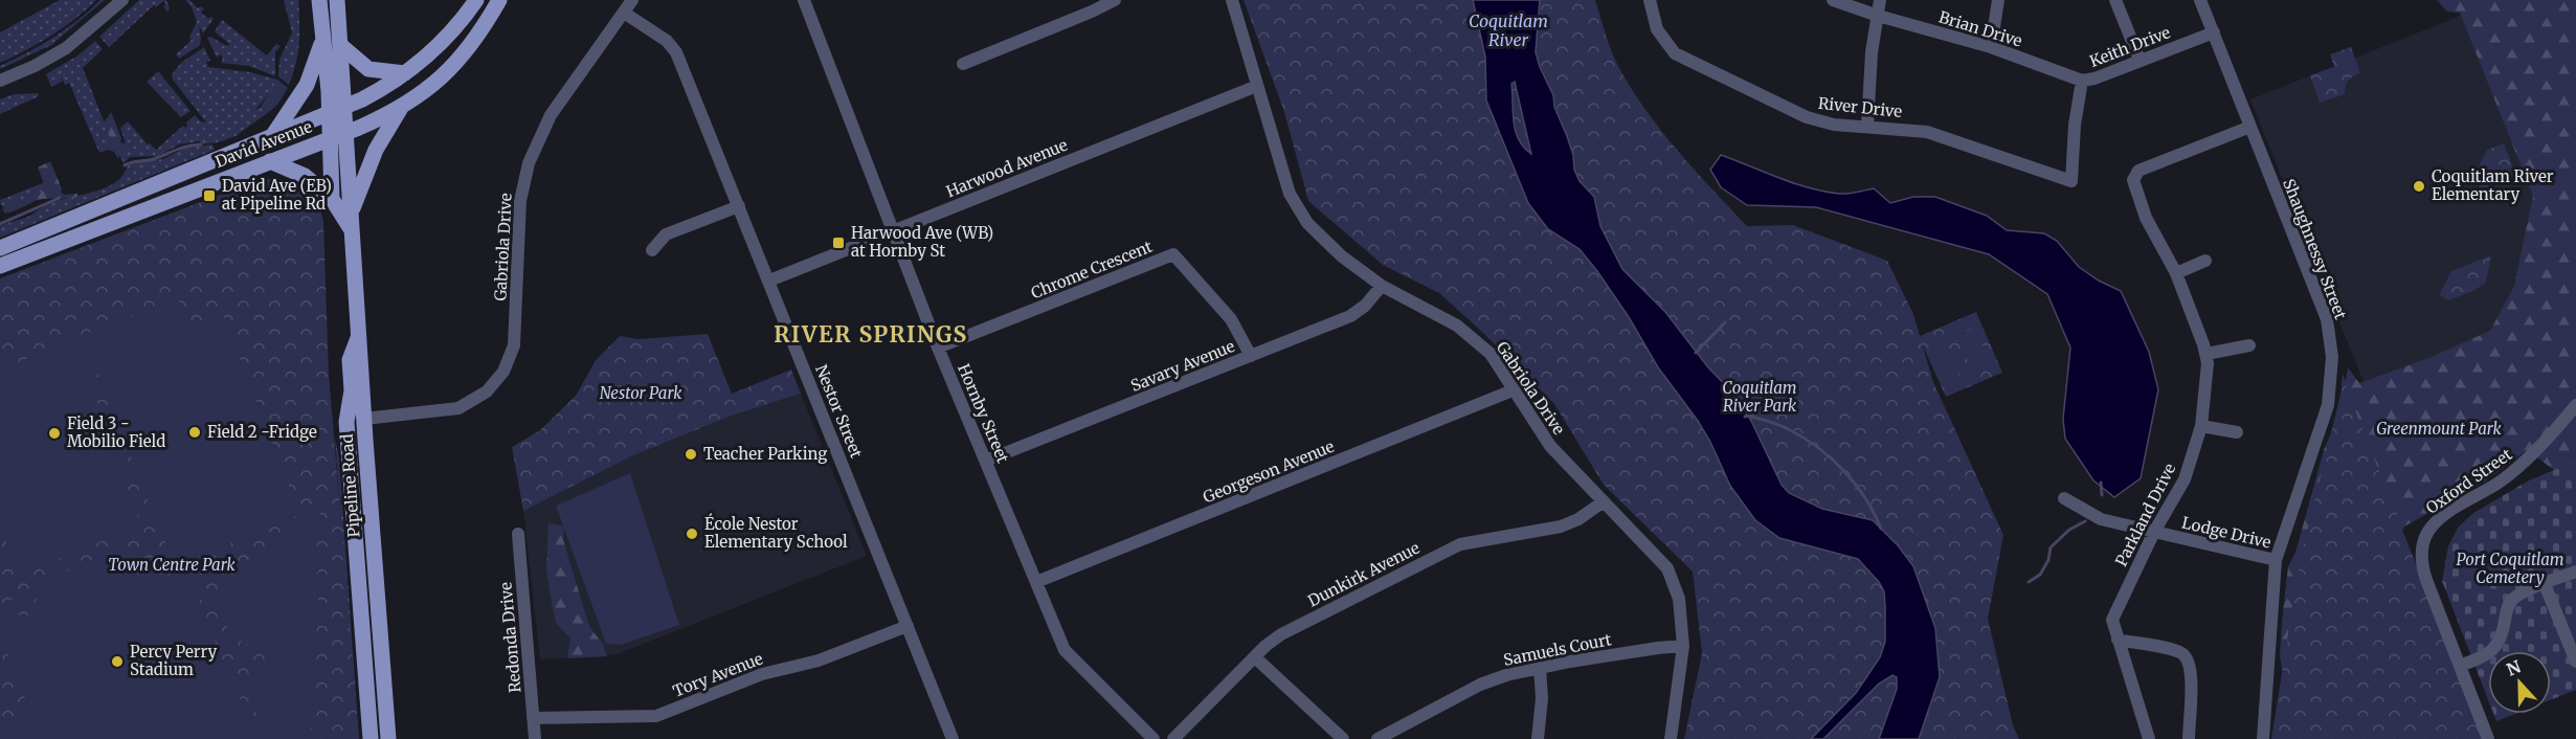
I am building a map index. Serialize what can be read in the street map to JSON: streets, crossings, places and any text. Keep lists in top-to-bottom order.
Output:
{
  "streets": {
    "main road": ["David Avenue", "Pipeline Road"],
    "street": [
      "Brian Drive",
      "Keith Drive",
      "River Drive",
      "Harwood Avenue",
      "Gabriola Drive",
      "Shaughnessy Street",
      "Chrome Crescent",
      "Savary Avenue",
      "Nestor Street",
      "Hornby Street",
      "Georgeson Avenue",
      "Oxford Street",
      "Parkland Drive",
      "Lodge Drive",
      "Dunkirk Avenue",
      "Redonda Drive",
      "Samuels Court",
      "Tory Avenue"
    ]
  },
  "crossings": [
    ["Brian Drive", "Keith Drive"],
    ["Keith Drive", "River Drive"],
    ["Keith Drive", "Shaughnessy Street"],
    ["David Avenue", "Pipeline Road"],
    ["Harwood Avenue", "Gabriola Drive"],
    ["Harwood Avenue", "Nestor Street"],
    ["Harwood Avenue", "Hornby Street"],
    ["Gabriola Drive", "Savary Avenue"],
    ["Gabriola Drive", "Nestor Street"],
    ["Gabriola Drive", "Georgeson Avenue"],
    ["Gabriola Drive", "Pipeline Road"],
    ["Gabriola Drive", "Dunkirk Avenue"],
    ["Gabriola Drive", "Samuels Court"],
    ["Shaughnessy Street", "Parkland Drive"],
    ["Shaughnessy Street", "Lodge Drive"],
    ["Chrome Crescent", "Savary Avenue"],
    ["Chrome Crescent", "Hornby Street"],
    ["Savary Avenue", "Hornby Street"],
    ["Nestor Street", "Tory Avenue"],
    ["Hornby Street", "Georgeson Avenue"],
    ["Parkland Drive", "Lodge Drive"],
    ["Redonda Drive", "Tory Avenue"]
  ],
  "districts": ["RIVER SPRINGS"],
  "water": ["Coquitlam River"],
  "parks": [
    "Coquitlam River Park",
    "Nestor Park",
    "Greenmount Park",
    "Port Coquitlam Cemetery",
    "Town Centre Park"
  ],
  "places": {
    "other": [
      "Coquitlam River Elementary",
      "Field 2 -Fridge",
      "Field 3 - Mobilio Field",
      "Teacher Parking",
      "École Nestor Elementary School",
      "Percy Perry Stadium"
    ],
    "transit": ["David Ave (EB) at Pipeline Rd", "Harwood Ave (WB) at Hornby St"]
  },
  "north": "top"
}
